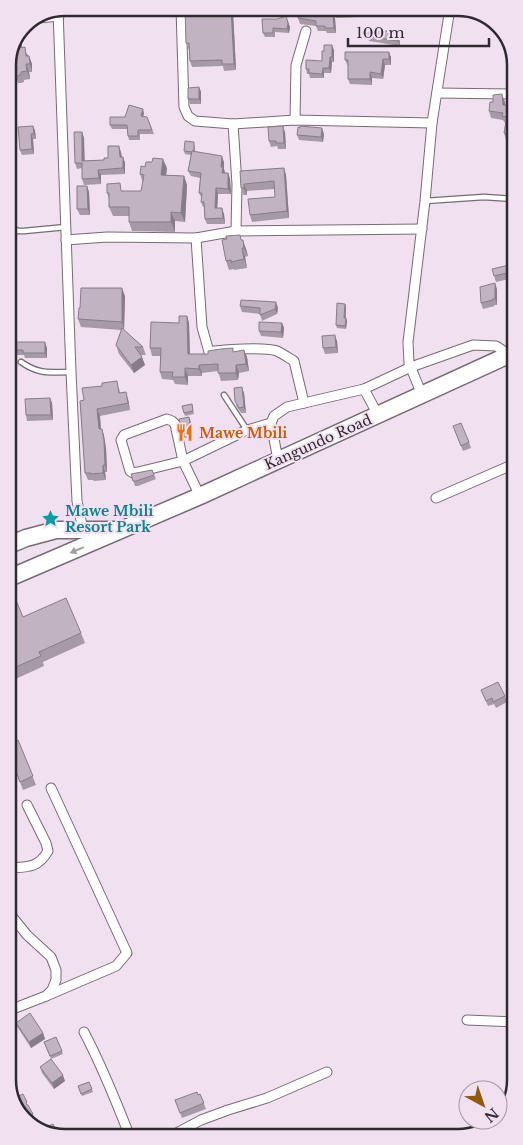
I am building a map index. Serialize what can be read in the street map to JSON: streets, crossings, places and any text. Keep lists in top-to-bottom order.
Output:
{
  "streets": {
    "highway": ["Kangundo Road"]
  },
  "places": {
    "restaurant": ["Mawe Mbili"],
    "place": ["Mawe Mbili Resort Park"]
  },
  "scale_bar": "100 m",
  "north": "bottom right"
}
